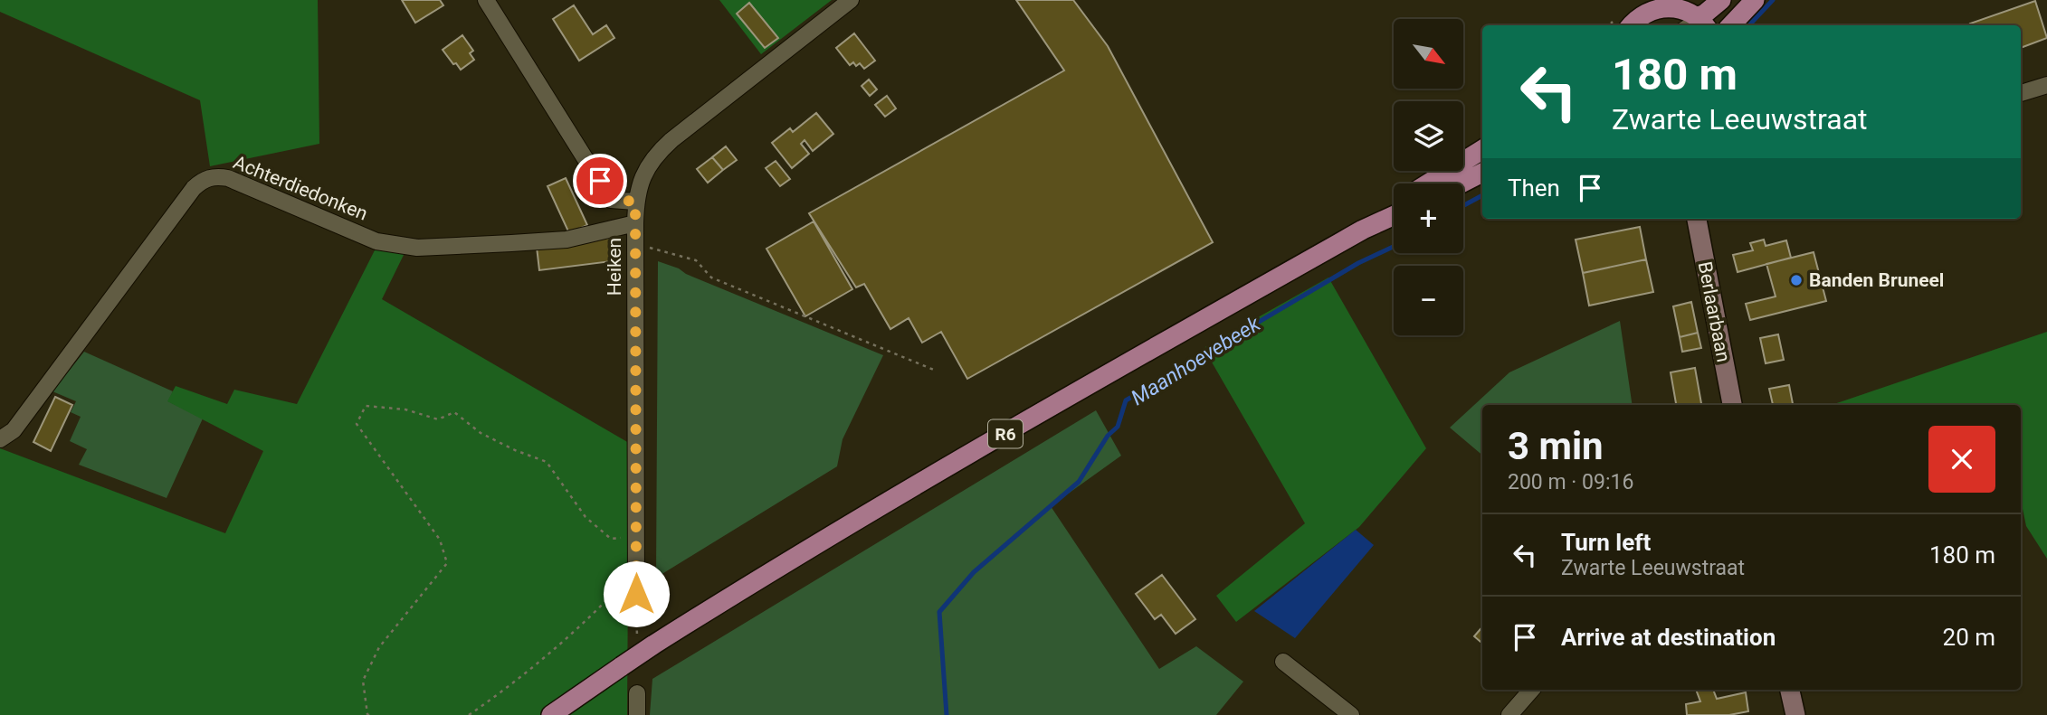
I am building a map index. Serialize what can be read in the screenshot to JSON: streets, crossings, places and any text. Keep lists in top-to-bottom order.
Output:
{
  "streets": {
    "main road": ["R6"],
    "street": ["Achterdiedonken", "Heiken", "Berlaarbaan"]
  },
  "crossings": [
    ["Achterdiedonken", "Heiken"]
  ],
  "water": ["Maanhoevebeek"],
  "places": ["Banden Bruneel"],
  "north": "bottom right",
  "page": {
    "map_buttons": ["+", "−"],
    "turn": ["180 m", "Zwarte Leeuwstraat"],
    "then": "Then",
    "heading": ["3 min", "200 m · 09:16"],
    "list": [
      {
        "name": "Turn left",
        "note": "Zwarte Leeuwstraat",
        "value": "180 m"
      },
      {
        "name": "Arrive at destination",
        "value": "20 m"
      }
    ]
  }
}
